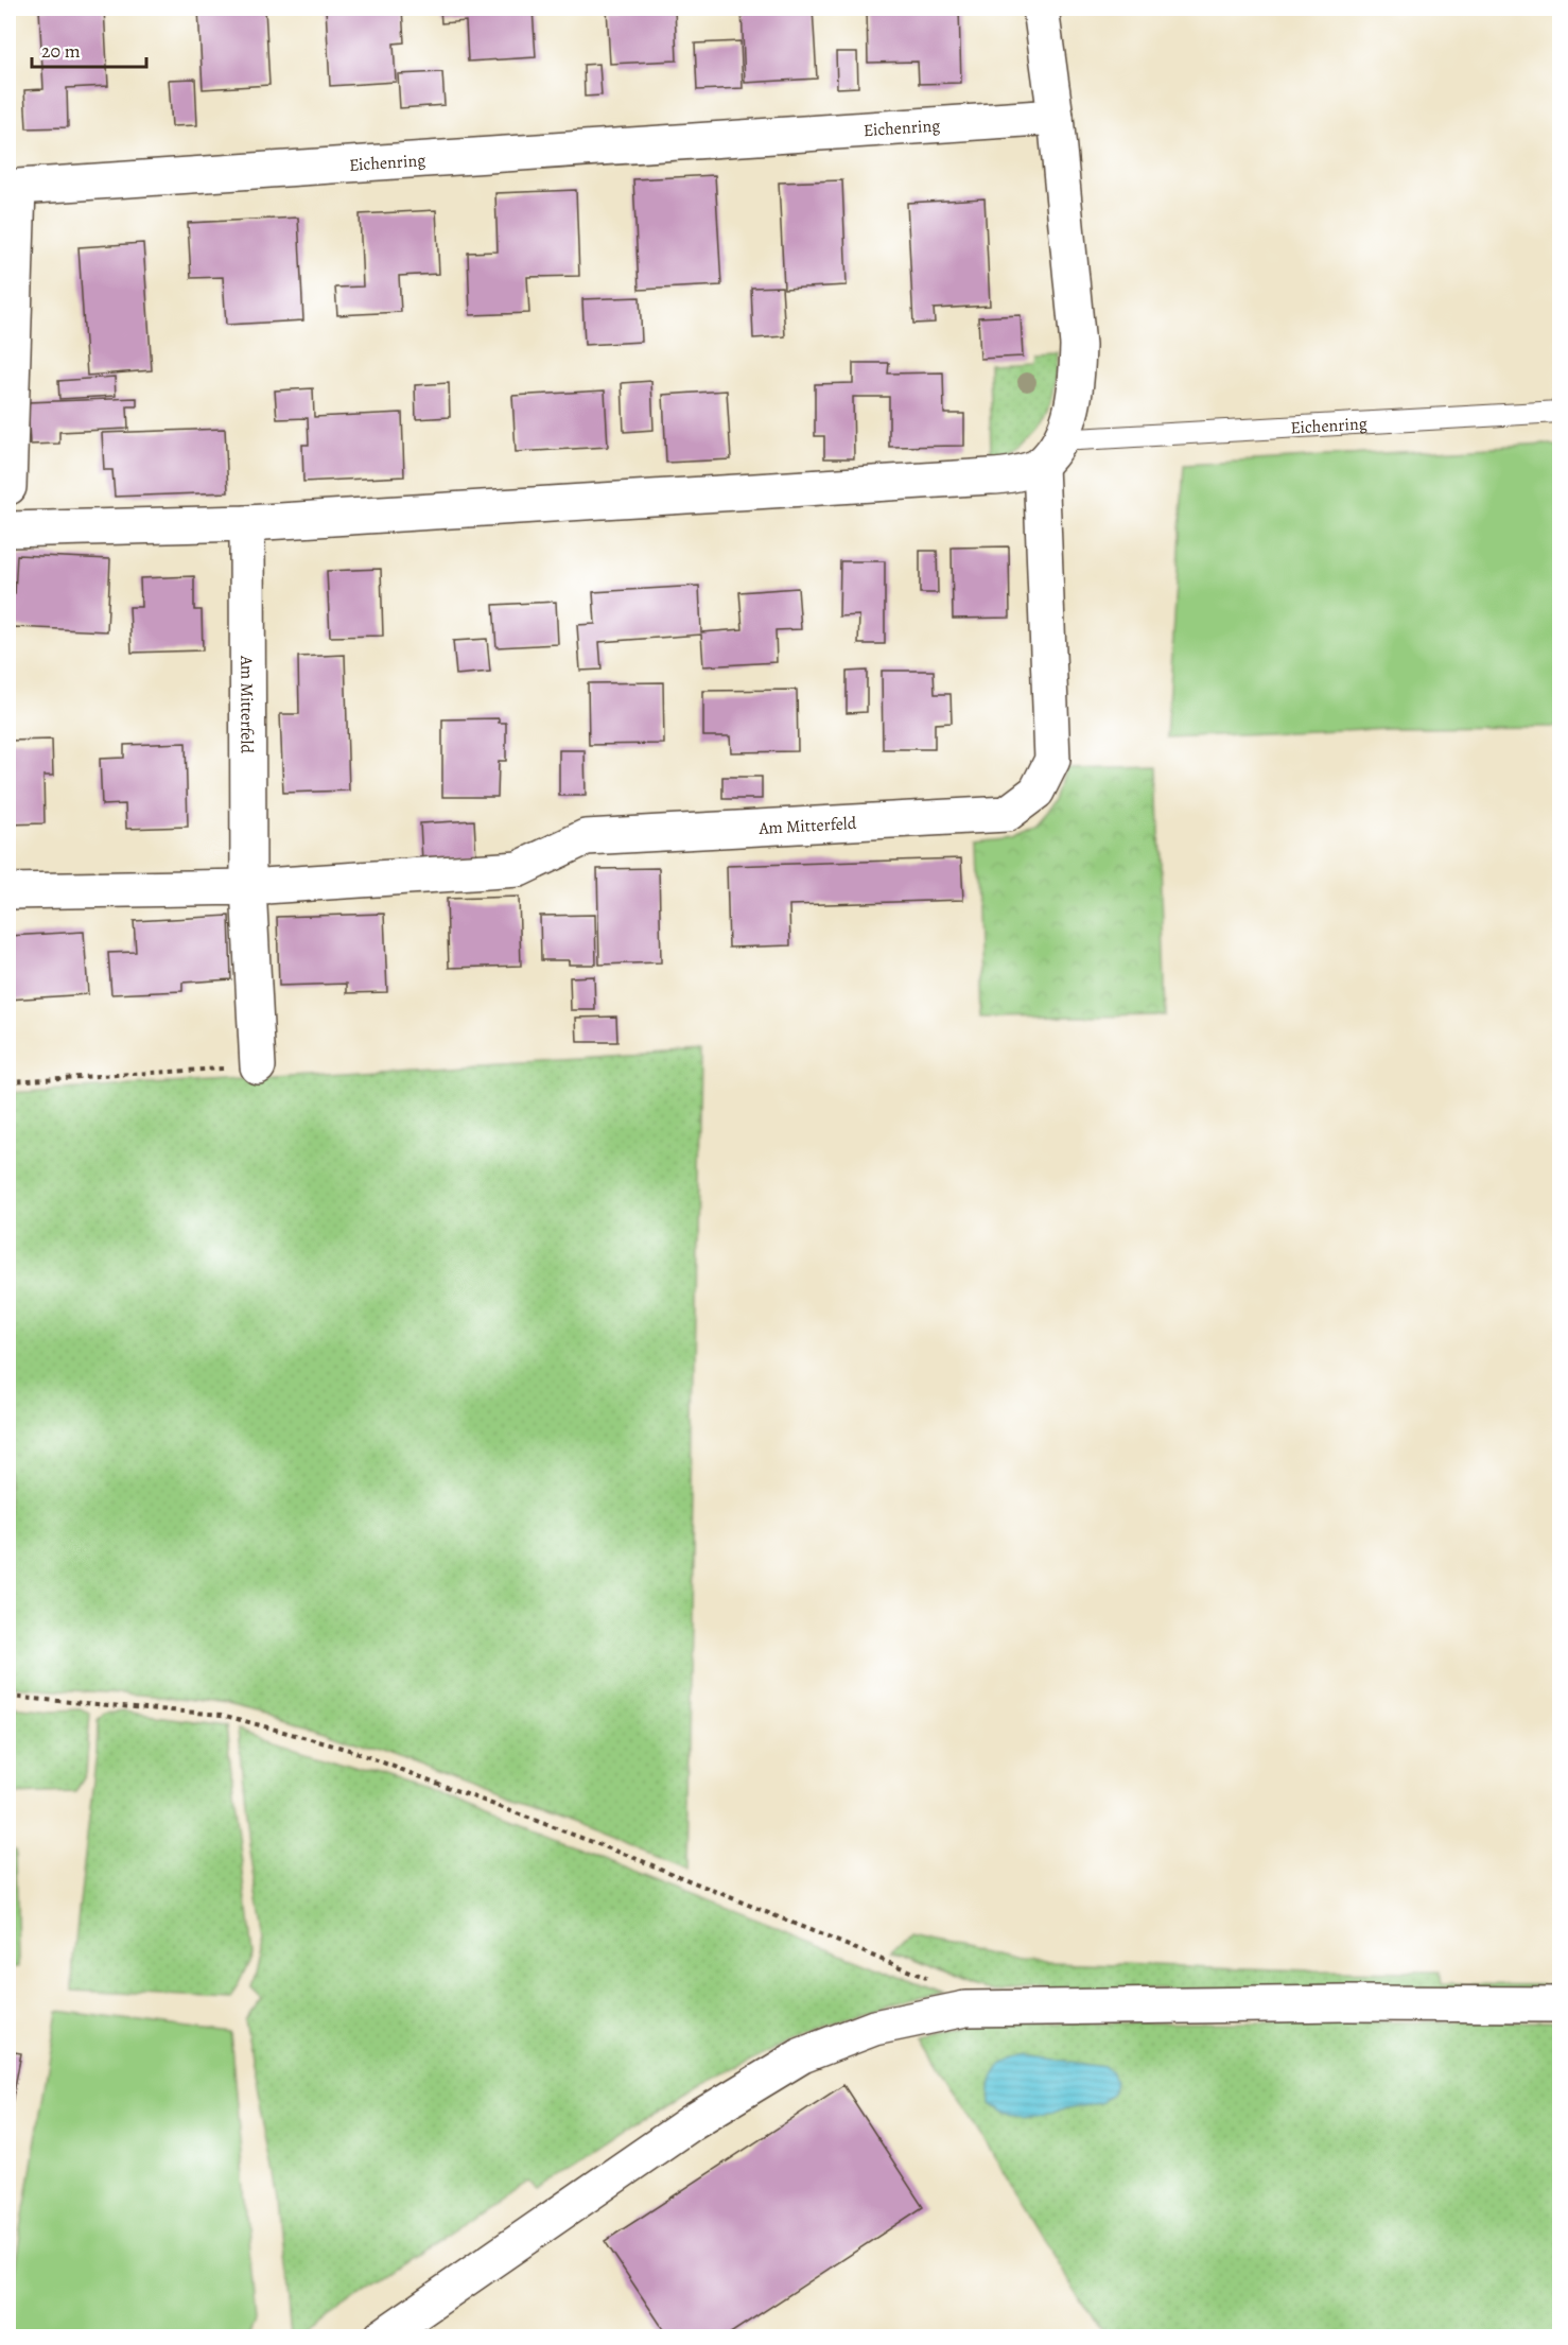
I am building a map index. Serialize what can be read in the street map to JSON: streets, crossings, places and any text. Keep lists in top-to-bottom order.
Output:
{
  "streets": {
    "street": ["Eichenring", "Am Mitterfeld"]
  },
  "crossings": [
    ["Eichenring", "Am Mitterfeld"]
  ],
  "scale_bar": "20 m"
}
